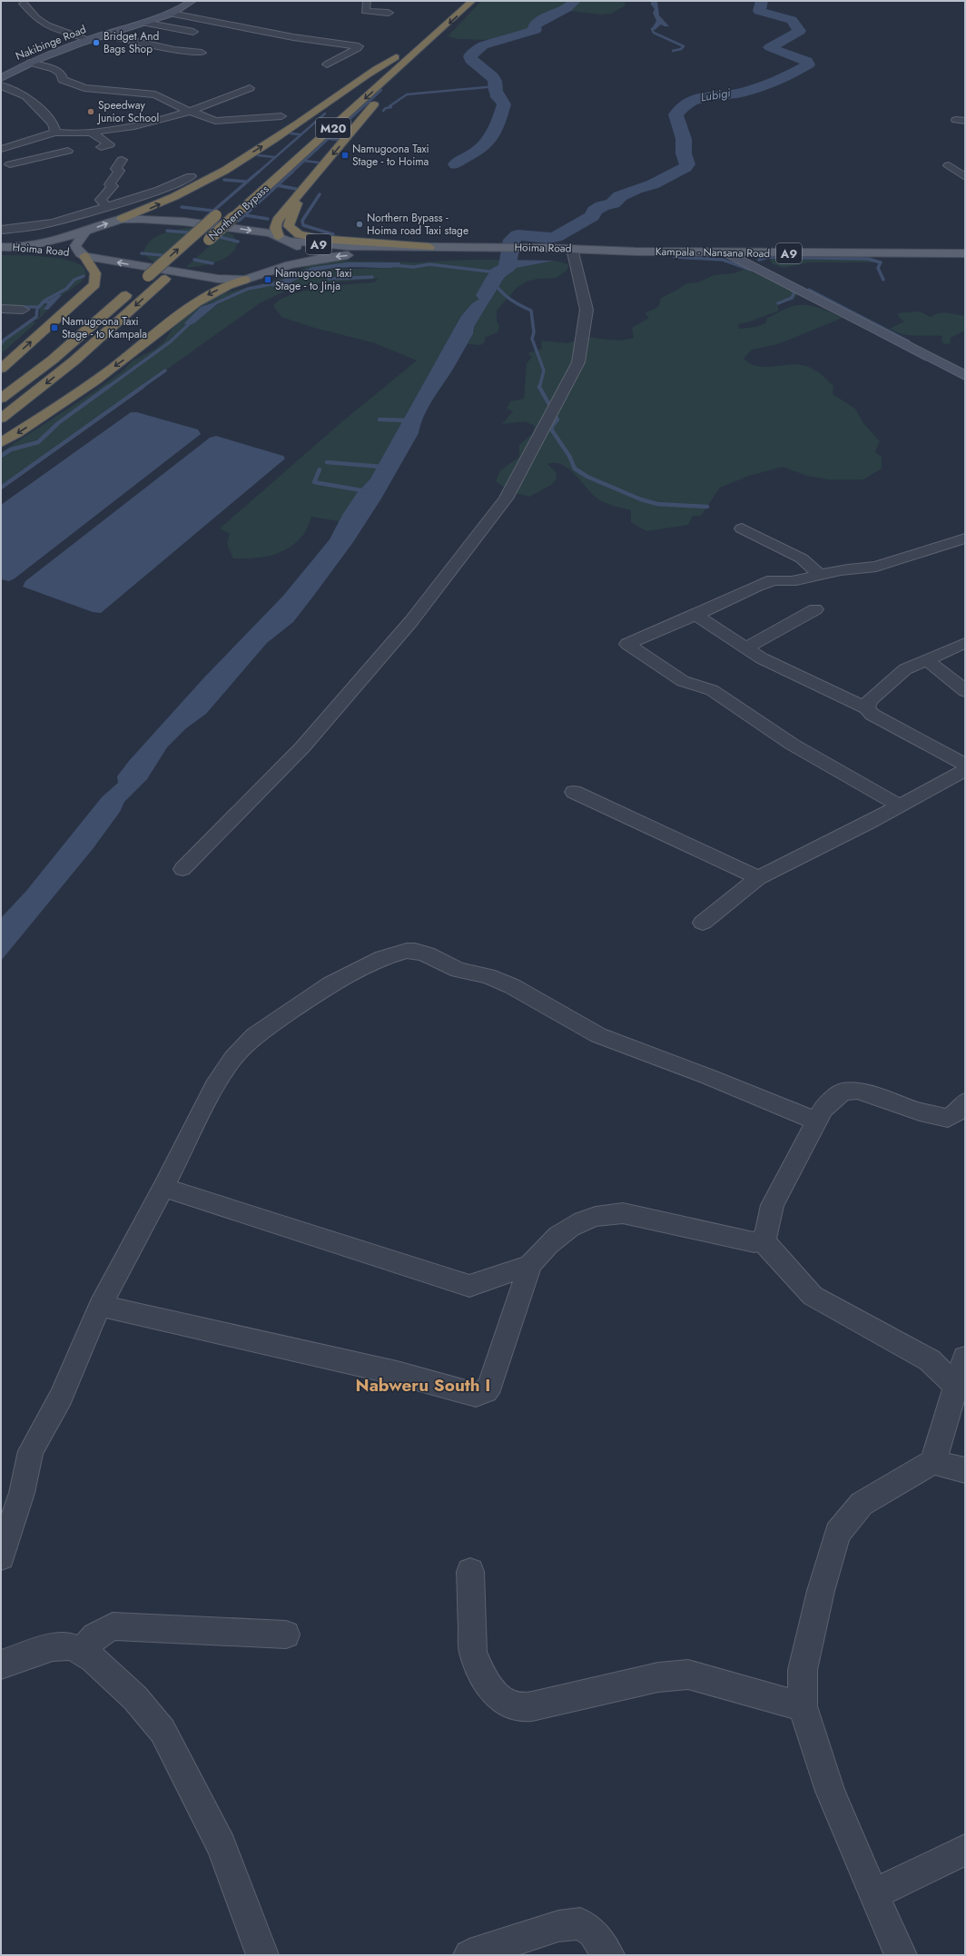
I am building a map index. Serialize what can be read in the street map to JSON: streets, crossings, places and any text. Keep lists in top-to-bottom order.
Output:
{
  "streets": {
    "highway": ["M20", "Northern Bypass"],
    "main road": ["A9", "Hoima Road", "Kampala - Nansana Road"],
    "street": ["Nakibinge Road"]
  },
  "crossings": [
    ["M20", "Hoima Road"],
    ["A9", "Hoima Road"],
    ["Hoima Road", "Kampala - Nansana Road"]
  ],
  "districts": ["Nabweru South I"],
  "water": ["Lubigi"],
  "places": {
    "other": ["Bridget And Bags Shop", "Speedway Junior School", "Northern Bypass - Hoima road Taxi stage"],
    "transit": ["Namugoona Taxi Stage - to Hoima", "Namugoona Taxi Stage - to Jinja", "Namugoona Taxi Stage - to Kampala"]
  }
}
